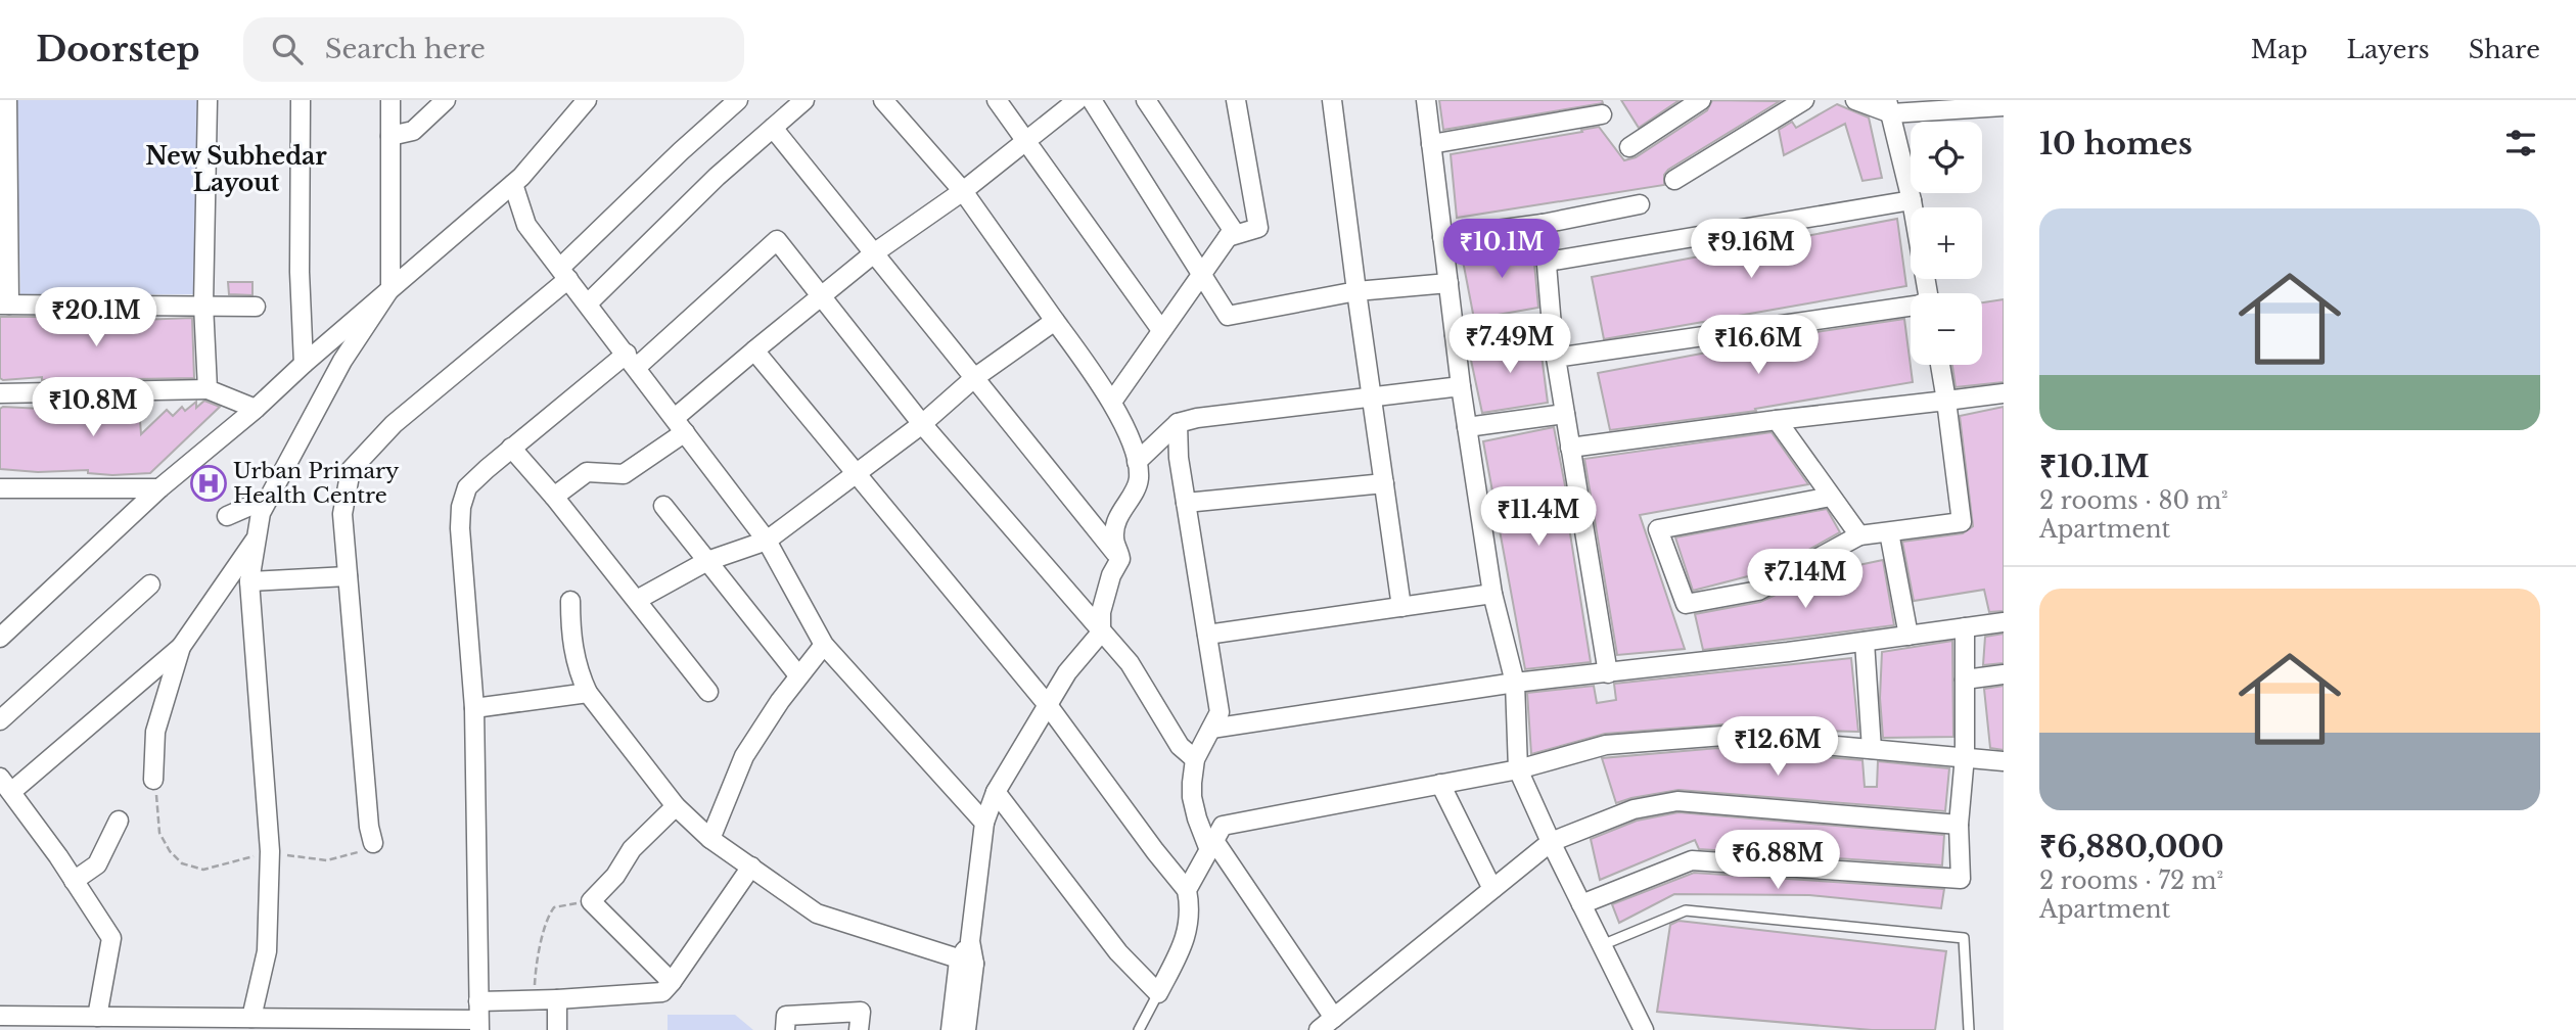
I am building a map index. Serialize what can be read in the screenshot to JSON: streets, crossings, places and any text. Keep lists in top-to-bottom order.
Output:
{
  "districts": ["New Subhedar Layout"],
  "places": {
    "hospital": ["Urban Primary Health Centre"]
  },
  "page": {
    "header": "Doorstep",
    "search": "Search here",
    "nav": ["Map", "Layers", "Share"],
    "heading": "10 homes",
    "map_buttons": ["+", "−"],
    "list": [
      {
        "name": "₹10.1M",
        "note": "2 rooms · 80 m² · Apartment"
      },
      {
        "name": "₹6,880,000",
        "note": "2 rooms · 72 m² · Apartment"
      }
    ],
    "price": [
      "₹10.1M",
      "₹9.16M",
      "₹20.1M",
      "₹7.49M",
      "₹16.6M",
      "₹10.8M",
      "₹11.4M",
      "₹7.14M",
      "₹12.6M",
      "₹6.88M"
    ]
  }
}
